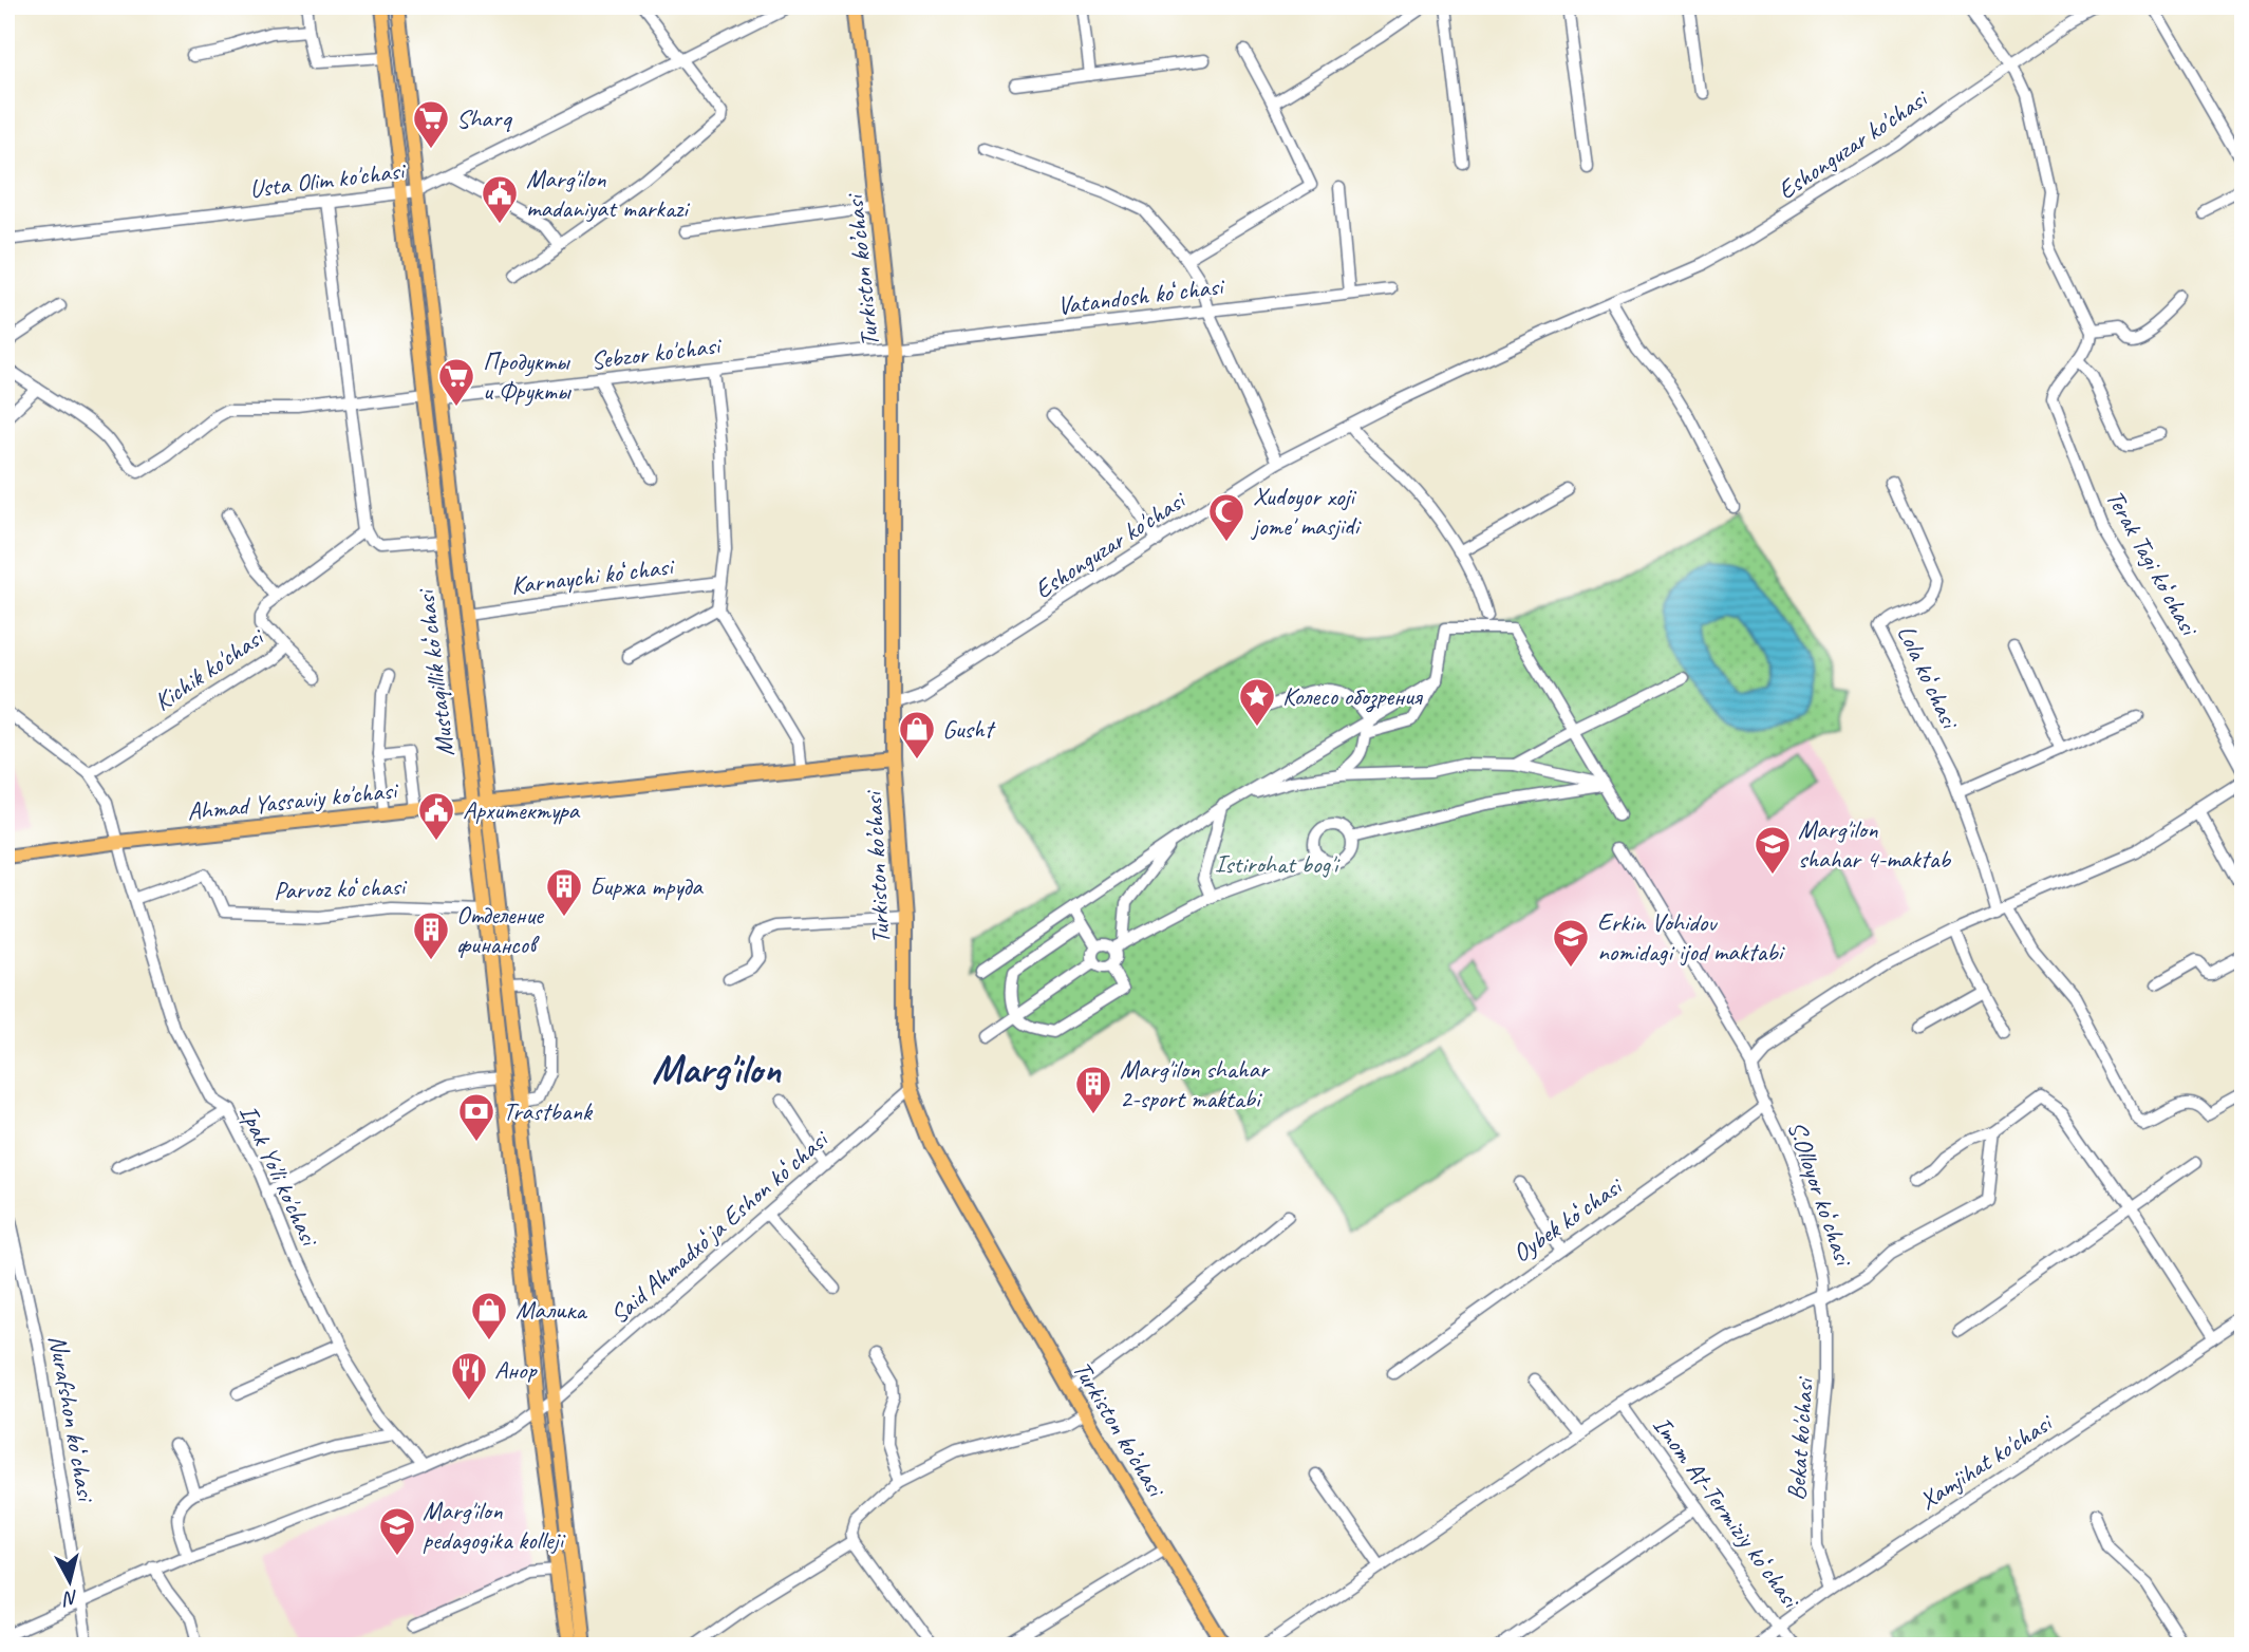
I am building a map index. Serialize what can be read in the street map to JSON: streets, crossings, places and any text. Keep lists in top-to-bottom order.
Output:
{
  "streets": {
    "main road": ["Turkiston ko’chasi", "Mustaqillik koʻchasi", "Ahmad Yassaviy ko'chasi"],
    "street": [
      "Eshonguzar ko'chasi",
      "Usta Olim ko'chasi",
      "Vatandosh koʻchasi",
      "Sebzor ko'chasi",
      "Terak Tagi koʻchasi",
      "Karnaychi koʻchasi",
      "Kichik ko'chasi",
      "Lola koʻchasi",
      "Parvoz koʻchasi",
      "Ipak Yo'li ko'chasi",
      "S.Olloyor koʻchasi",
      "Oybek koʻchasi",
      "Said Ahmadxoʻja Eshon koʻchasi",
      "Nurafshon koʻchasi",
      "Bekat ko'chasi",
      "Xamjihat ko'chasi",
      "Imom At-Termiziy koʻchasi"
    ]
  },
  "crossings": [
    ["Eshonguzar ko'chasi", "Turkiston ko’chasi"],
    ["Usta Olim ko'chasi", "Mustaqillik koʻchasi"],
    ["Turkiston ko’chasi", "Vatandosh koʻchasi"],
    ["Turkiston ko’chasi", "Ahmad Yassaviy ko'chasi"],
    ["Turkiston ko’chasi", "Said Ahmadxoʻja Eshon koʻchasi"],
    ["Vatandosh koʻchasi", "Sebzor ko'chasi"],
    ["Sebzor ko'chasi", "Mustaqillik koʻchasi"],
    ["Karnaychi koʻchasi", "Mustaqillik koʻchasi"],
    ["Mustaqillik koʻchasi", "Ahmad Yassaviy ko'chasi"],
    ["Mustaqillik koʻchasi", "Parvoz koʻchasi"],
    ["Mustaqillik koʻchasi", "Said Ahmadxoʻja Eshon koʻchasi"],
    ["Ahmad Yassaviy ko'chasi", "Ipak Yo'li ko'chasi"],
    ["Parvoz koʻchasi", "Ipak Yo'li ko'chasi"],
    ["Ipak Yo'li ko'chasi", "Said Ahmadxoʻja Eshon koʻchasi"],
    ["S.Olloyor koʻchasi", "Oybek koʻchasi"],
    ["S.Olloyor koʻchasi", "Bekat ko'chasi"],
    ["S.Olloyor koʻchasi", "Imom At-Termiziy koʻchasi"],
    ["Said Ahmadxoʻja Eshon koʻchasi", "Nurafshon koʻchasi"],
    ["Bekat ko'chasi", "Xamjihat ko'chasi"],
    ["Xamjihat ko'chasi", "Imom At-Termiziy koʻchasi"]
  ],
  "districts": ["Marg'ilon"],
  "parks": ["Istirohat bog'i"],
  "places": {
    "supermarket": ["Sharq", "Продукты и Фрукты"],
    "public building": ["Marg'ilon madaniyat markazi", "Архитектура"],
    "mosque": ["Xudoyor xoji jome' masjidi"],
    "place": ["Колесо обозрения"],
    "shop": ["Gusht", "Малика"],
    "school or university": ["Marg'ilon shahar 4-maktab", "Erkin Vohidov nomidagi ijod maktabi", "Marg'ilon pedagogika kolleji"],
    "building": ["Биржа труда", "Отделение финансов", "Marg'ilon shahar 2-sport maktabi"],
    "bank": ["Trastbank"],
    "restaurant": ["Анор"]
  },
  "north": "bottom"
}
